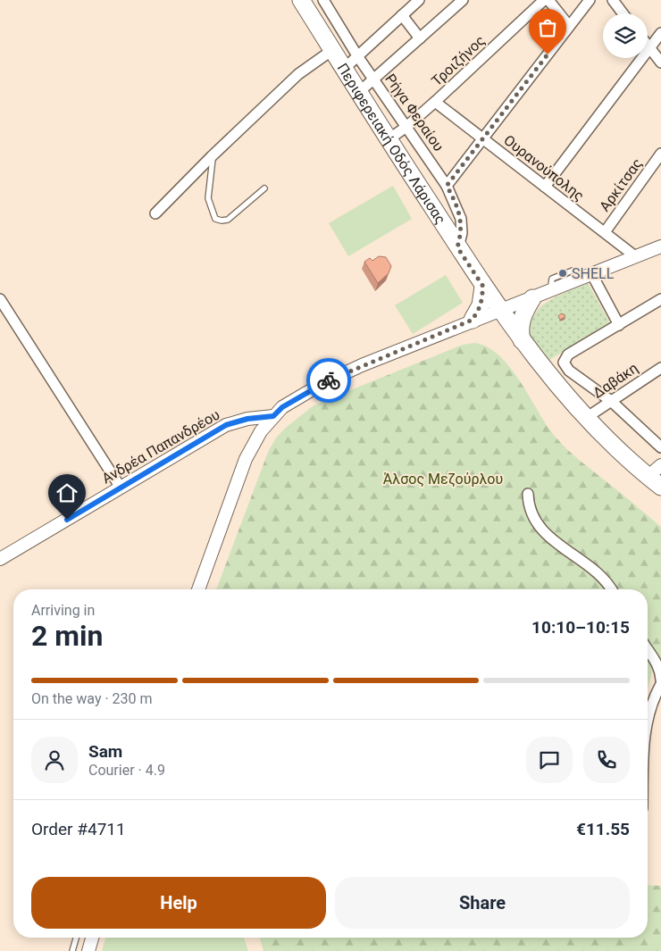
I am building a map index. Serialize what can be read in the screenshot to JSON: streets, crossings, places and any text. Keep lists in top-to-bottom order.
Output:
{
  "streets": {
    "highway": ["Περιφερειακή Οδός Λάρισας"],
    "street": [
      "Τρoιζήνος",
      "Ρήγα Φεραίου",
      "Ουρανούπολης",
      "Αρκίτσας",
      "Δαβάκη",
      "Ανδρέα Παπανδρέου"
    ]
  },
  "crossings": [
    ["Τρoιζήνος", "Ρήγα Φεραίου"],
    ["Τρoιζήνος", "Περιφερειακή Οδός Λάρισας"],
    ["Τρoιζήνος", "Ουρανούπολης"],
    ["Ρήγα Φεραίου", "Περιφερειακή Οδός Λάρισας"],
    ["Περιφερειακή Οδός Λάρισας", "Δαβάκη"],
    ["Ουρανούπολης", "Αρκίτσας"]
  ],
  "parks": ["Άλσος Μεζούρλου"],
  "places": ["SHELL"],
  "page": {
    "heading": ["2 min", "Arriving in", "10:10–10:15"],
    "panel": [
      "Sam",
      "Courier · 4.9",
      "Order #4711",
      "€11.55"
    ],
    "bar": "On the way · 230 m",
    "buttons": ["Help", "Share"]
  }
}
